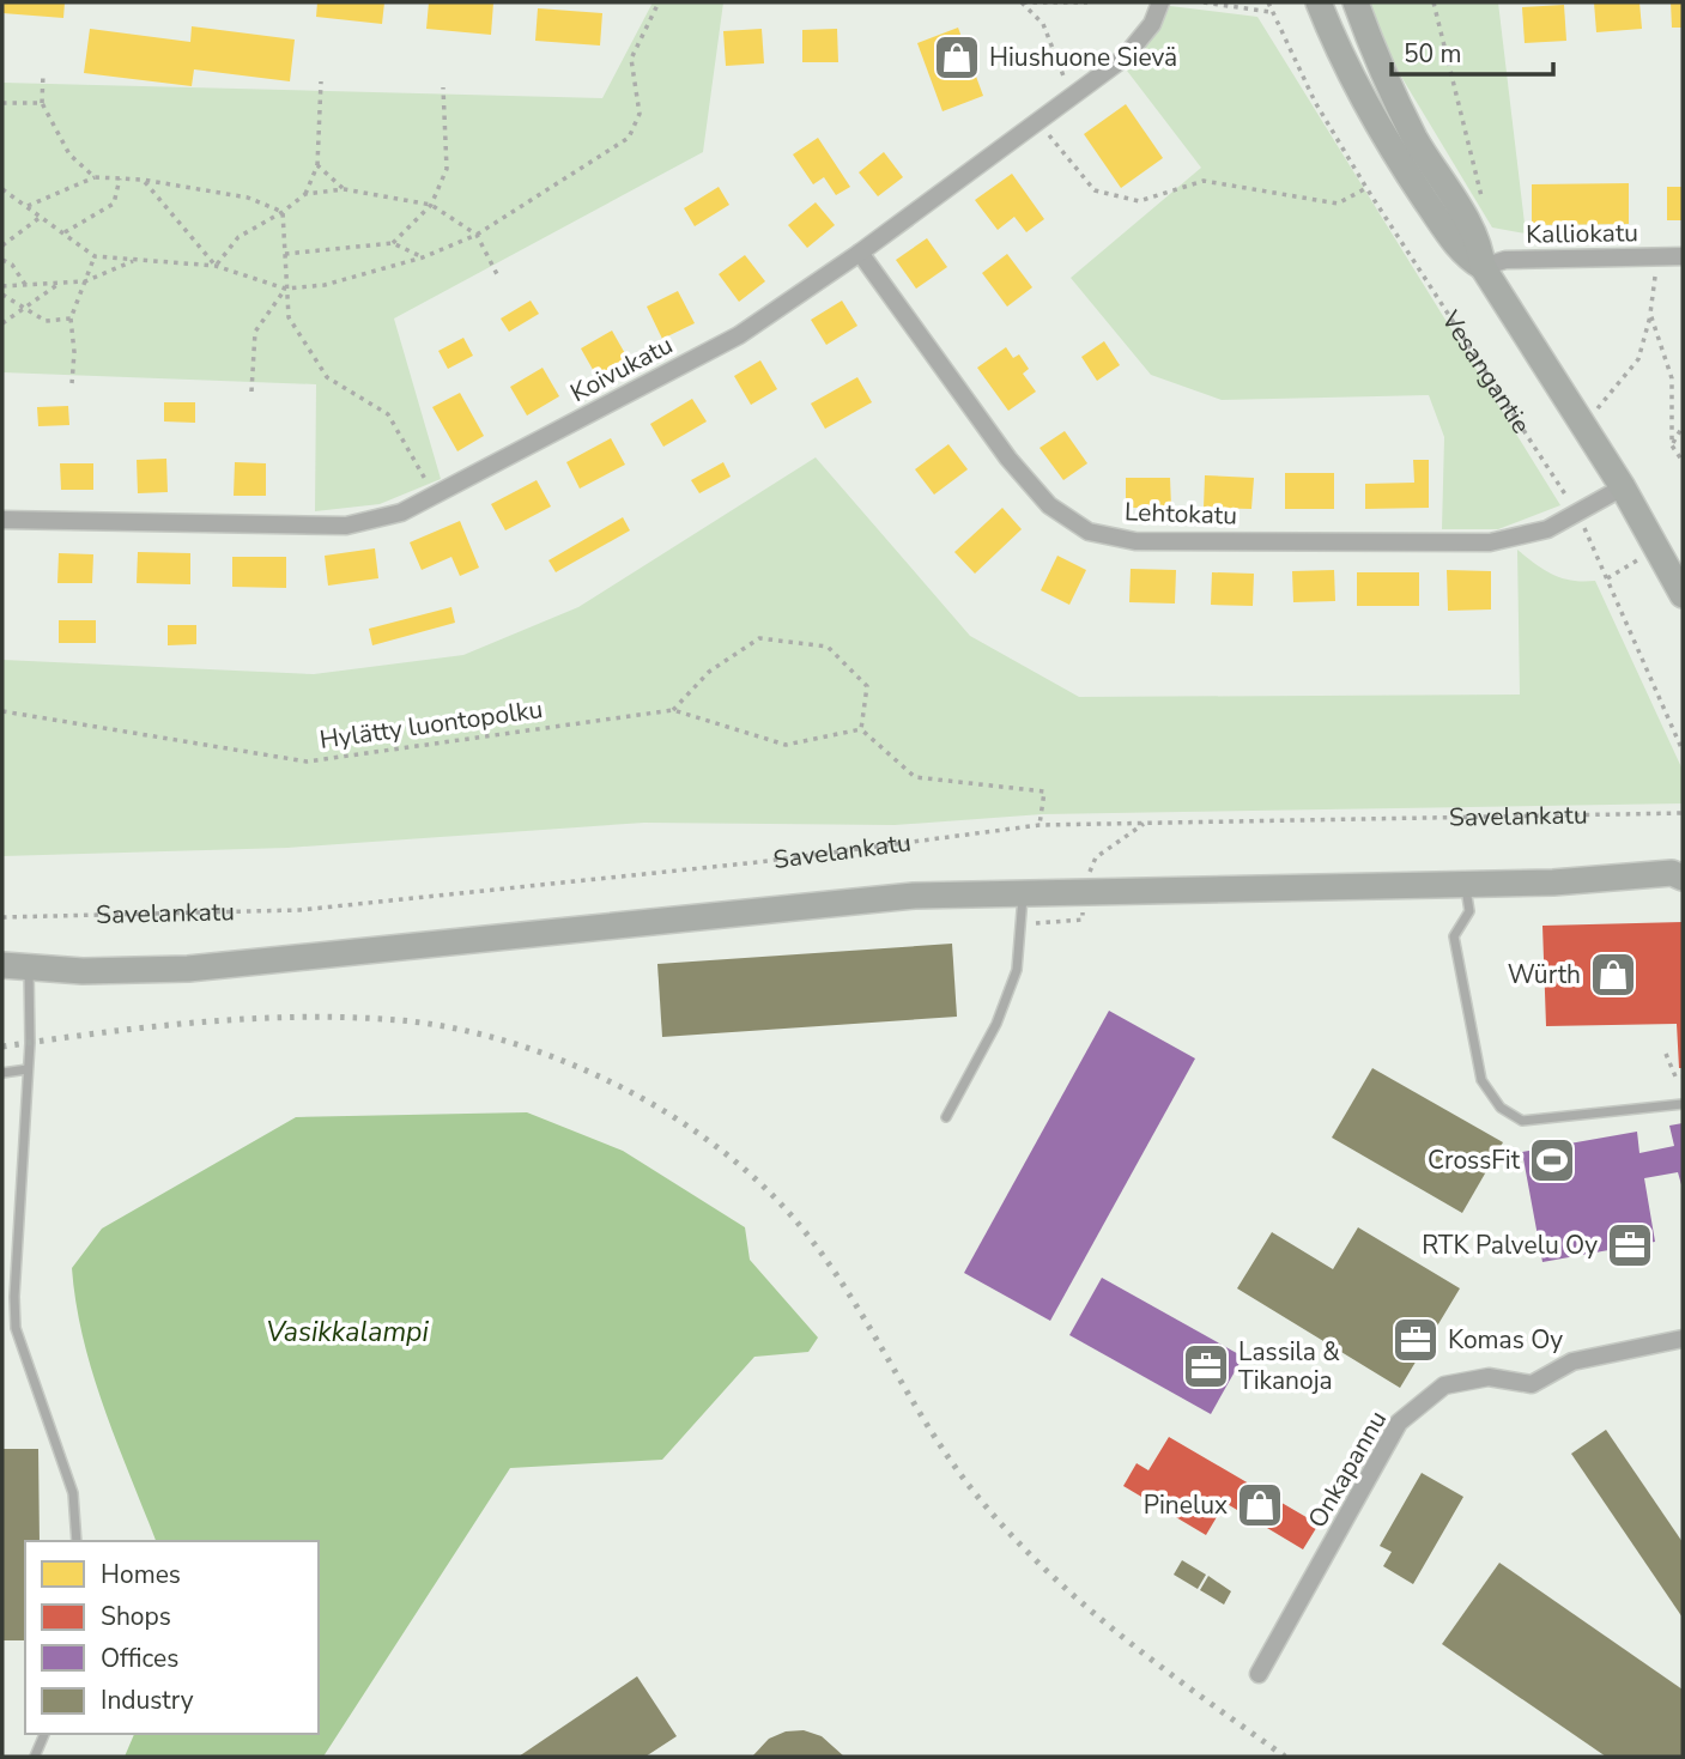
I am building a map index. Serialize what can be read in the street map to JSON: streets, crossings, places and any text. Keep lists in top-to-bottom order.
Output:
{
  "streets": {
    "main road": ["Vesangantie", "Savelankatu"],
    "street": [
      "Kalliokatu",
      "Koivukatu",
      "Lehtokatu",
      "Onkapannu"
    ],
    "path": ["Hylätty luontopolku"]
  },
  "crossings": [
    ["Kalliokatu", "Vesangantie"],
    ["Koivukatu", "Lehtokatu"],
    ["Vesangantie", "Lehtokatu"]
  ],
  "water": ["Vasikkalampi"],
  "places": {
    "shop": ["Hiushuone Sievä", "Würth", "Pinelux"],
    "sports": ["CrossFit"],
    "office": ["RTK Palvelu Oy", "Komas Oy", "Lassila & Tikanoja"]
  },
  "legend": [
    "Homes",
    "Shops",
    "Offices",
    "Industry"
  ],
  "scale_bar": "50 m"
}
